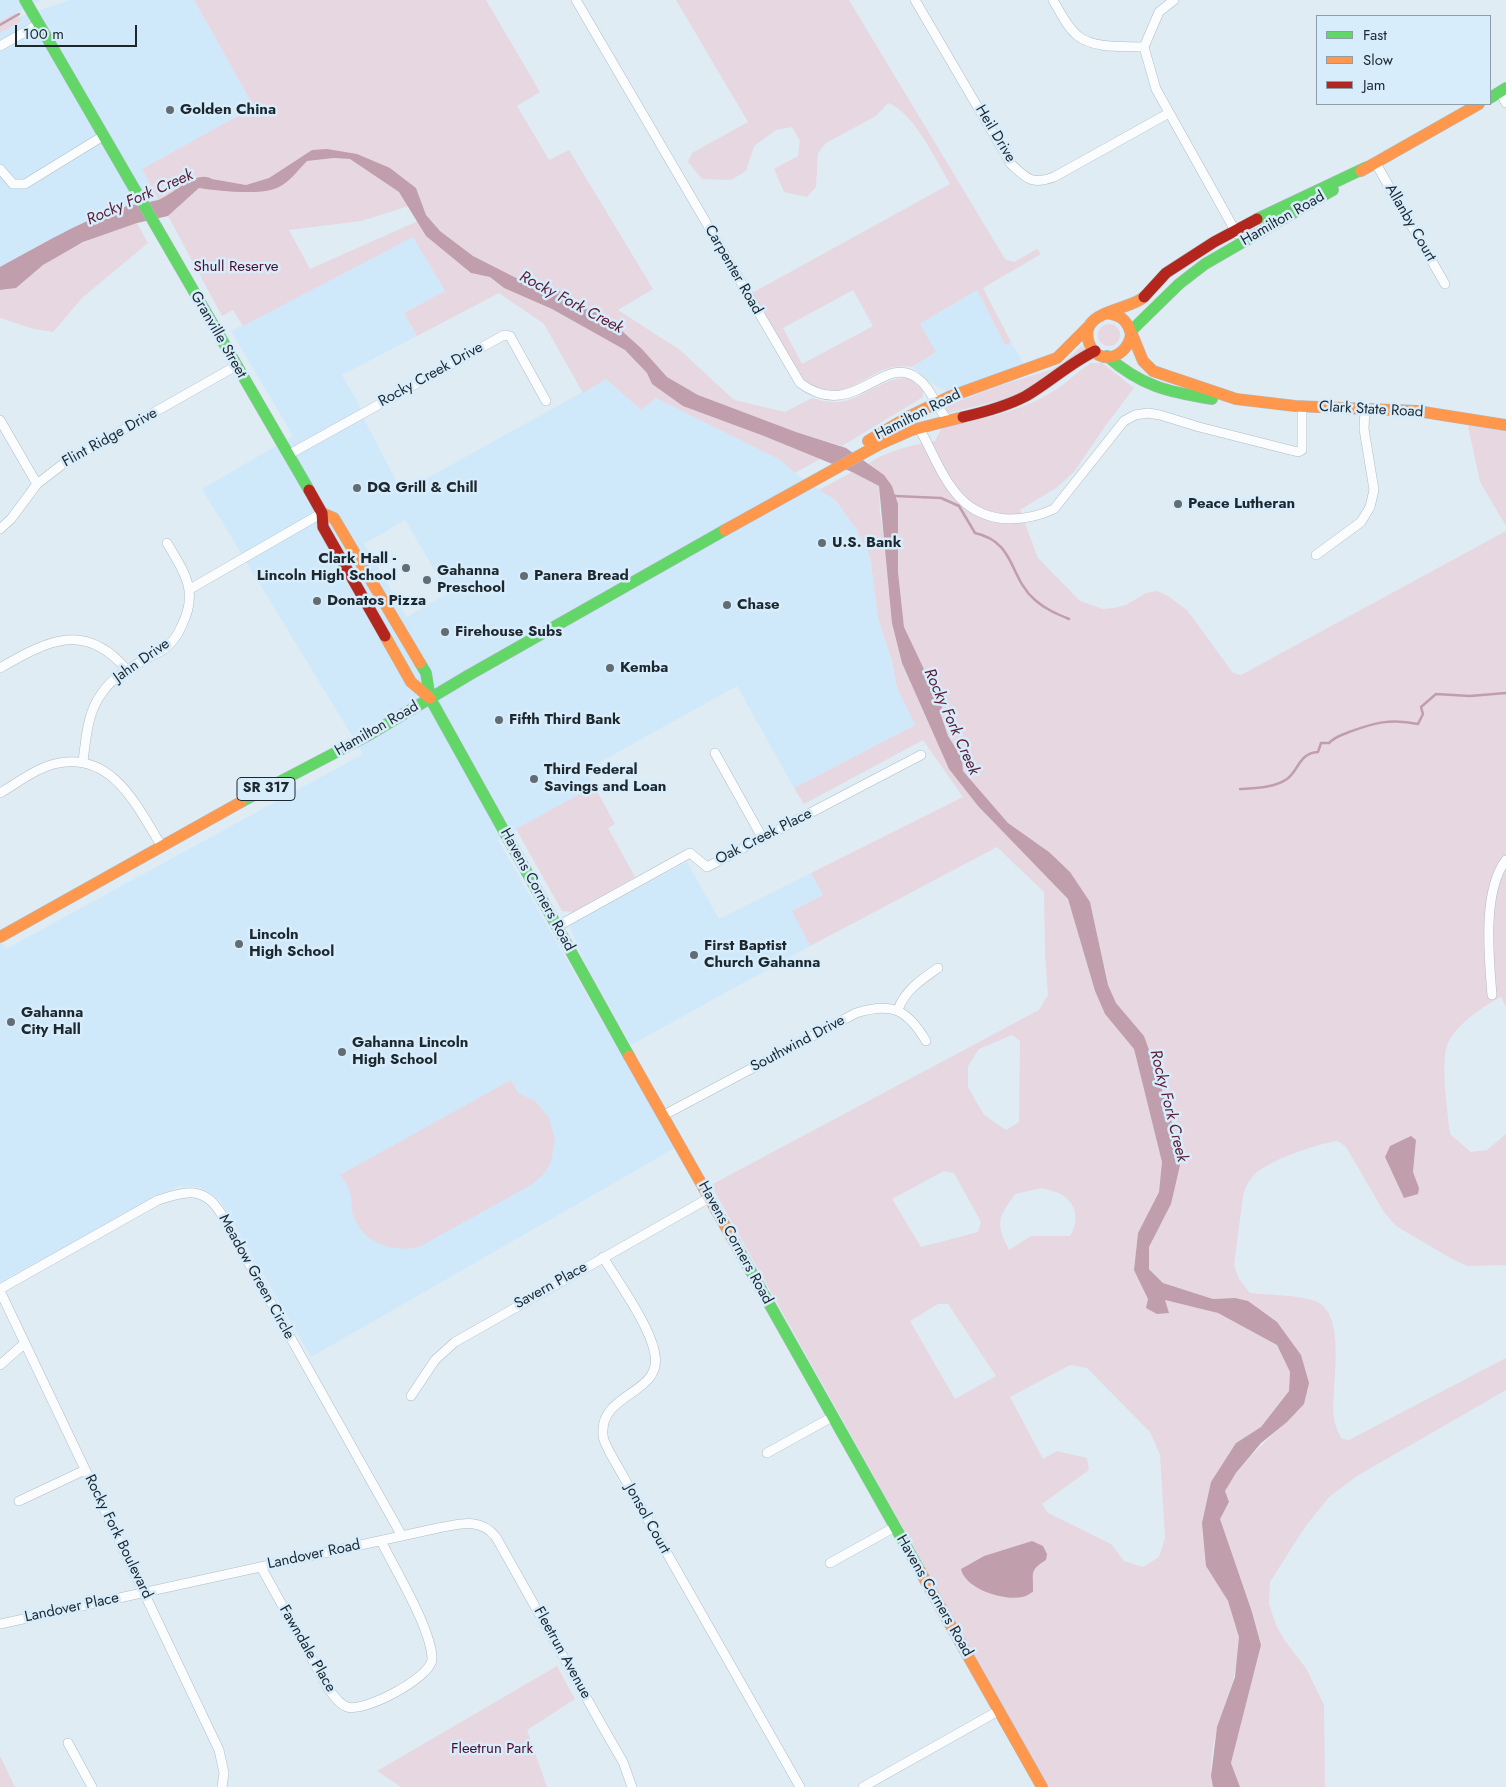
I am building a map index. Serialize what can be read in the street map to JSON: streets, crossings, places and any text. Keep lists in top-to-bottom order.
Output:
{
  "streets": {
    "main road": [
      "Hamilton Road",
      "Granville Street",
      "Clark State Road",
      "SR 317",
      "Havens Corners Road"
    ],
    "street": [
      "Heil Drive",
      "Allanby Court",
      "Carpenter Road",
      "Rocky Creek Drive",
      "Flint Ridge Drive",
      "Jahn Drive",
      "Oak Creek Place",
      "Southwind Drive",
      "Meadow Green Circle",
      "Savern Place",
      "Jonsol Court",
      "Rocky Fork Boulevard",
      "Landover Road",
      "Landover Place",
      "Fawndale Place",
      "Fleetrun Avenue"
    ]
  },
  "crossings": [
    ["Hamilton Road", "Allanby Court"],
    ["Hamilton Road", "Carpenter Road"],
    ["Hamilton Road", "Granville Street"],
    ["Hamilton Road", "Clark State Road"],
    ["Hamilton Road", "Havens Corners Road"],
    ["Granville Street", "Rocky Creek Drive"],
    ["Granville Street", "Flint Ridge Drive"],
    ["Granville Street", "Havens Corners Road"],
    ["Oak Creek Place", "Havens Corners Road"],
    ["Havens Corners Road", "Southwind Drive"],
    ["Havens Corners Road", "Savern Place"],
    ["Meadow Green Circle", "Rocky Fork Boulevard"],
    ["Meadow Green Circle", "Landover Road"],
    ["Savern Place", "Jonsol Court"],
    ["Rocky Fork Boulevard", "Landover Road"],
    ["Rocky Fork Boulevard", "Landover Place"],
    ["Landover Road", "Landover Place"],
    ["Landover Road", "Fawndale Place"],
    ["Landover Road", "Fleetrun Avenue"]
  ],
  "water": ["Rocky Fork Creek"],
  "parks": ["Shull Reserve", "Fleetrun Park"],
  "places": [
    "Golden China",
    "DQ Grill & Chill",
    "Peace Lutheran",
    "U.S. Bank",
    "Clark Hall - Lincoln High School",
    "Panera Bread",
    "Gahanna Preschool",
    "Donatos Pizza",
    "Chase",
    "Firehouse Subs",
    "Kemba",
    "Fifth Third Bank",
    "Third Federal Savings and Loan",
    "Lincoln High School",
    "First Baptist Church Gahanna",
    "Gahanna City Hall",
    "Gahanna Lincoln High School"
  ],
  "legend": ["Fast", "Slow", "Jam"],
  "scale_bar": "100 m"
}
